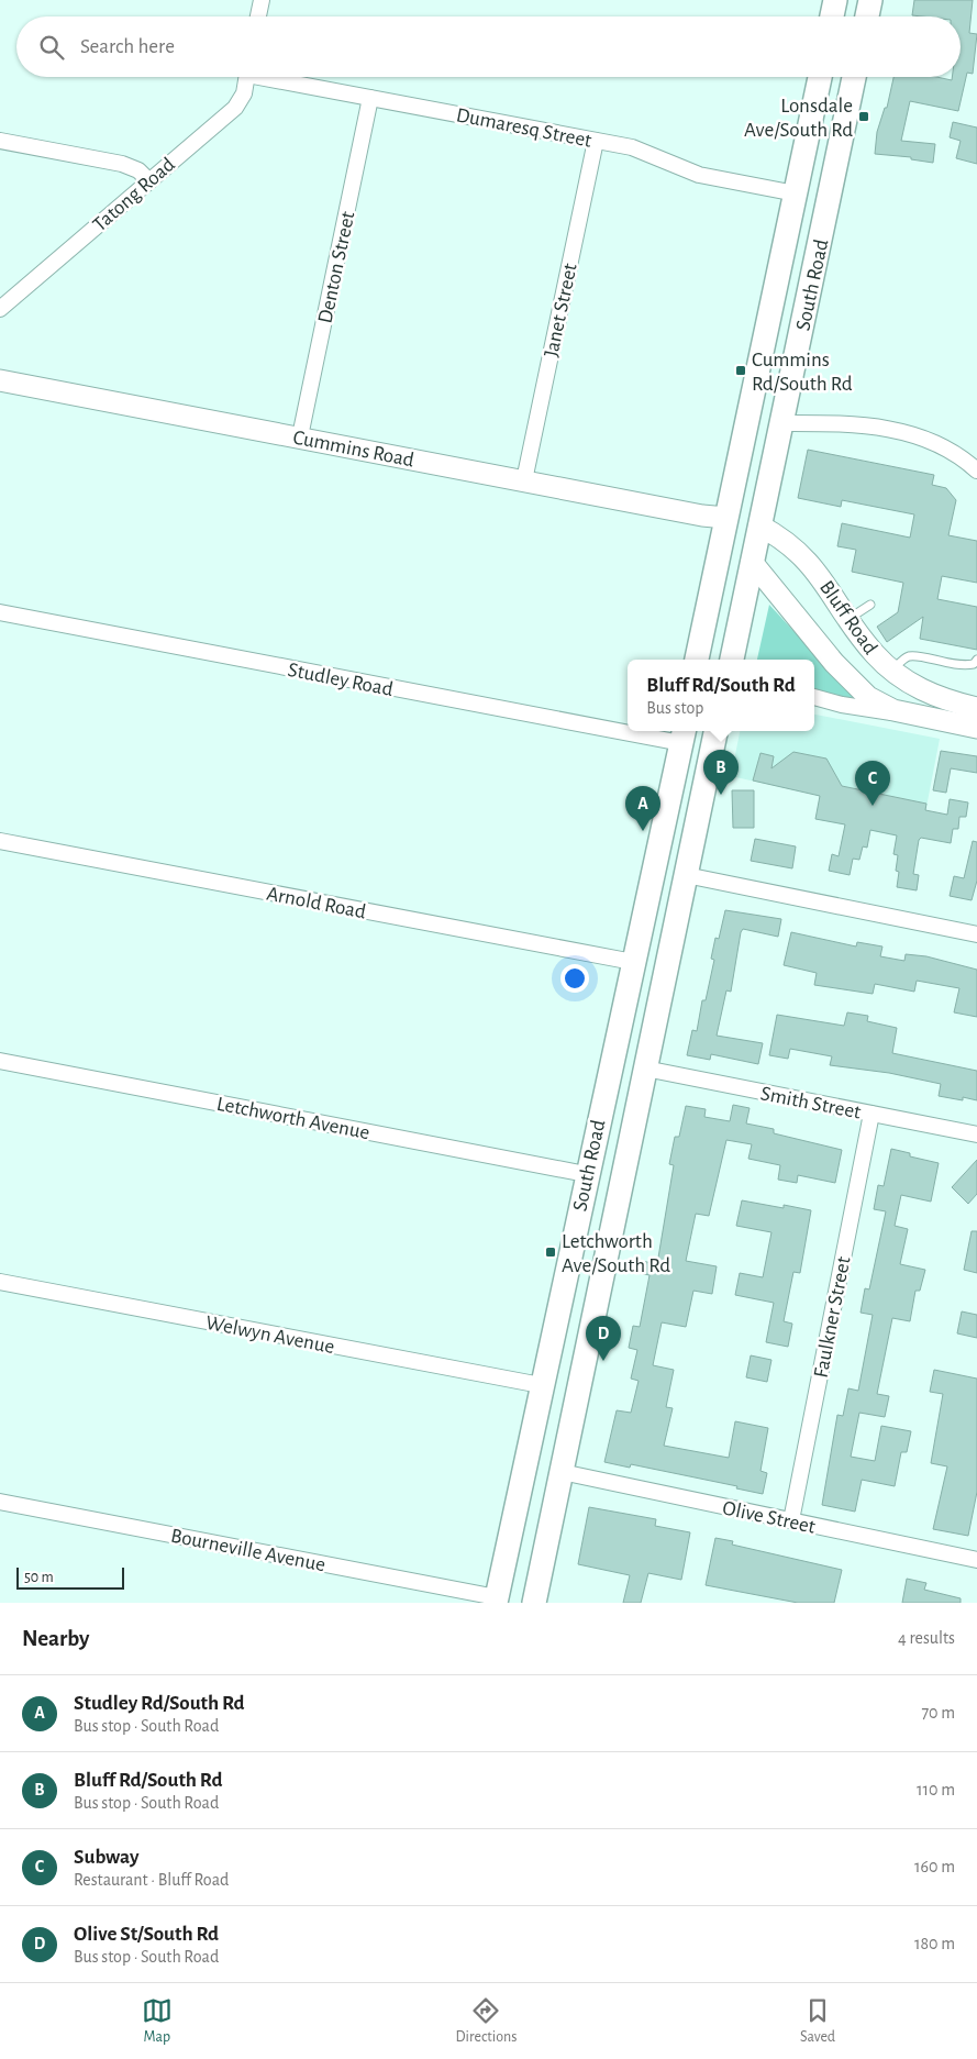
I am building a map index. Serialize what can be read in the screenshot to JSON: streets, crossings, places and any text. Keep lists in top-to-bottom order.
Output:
{
  "streets": {
    "main road": ["South Road", "Cummins Road", "Bluff Road"],
    "street": [
      "Dumaresq Street",
      "Tatong Road",
      "Denton Street",
      "Janet Street",
      "Studley Road",
      "Arnold Road",
      "Smith Street",
      "Letchworth Avenue",
      "Faulkner Street",
      "Welwyn Avenue",
      "Olive Street",
      "Bourneville Avenue"
    ]
  },
  "crossings": [
    ["Dumaresq Street", "Denton Street"],
    ["Dumaresq Street", "South Road"],
    ["Dumaresq Street", "Janet Street"],
    ["Denton Street", "Cummins Road"],
    ["South Road", "Cummins Road"],
    ["South Road", "Bluff Road"],
    ["South Road", "Studley Road"],
    ["South Road", "Arnold Road"],
    ["South Road", "Smith Street"],
    ["South Road", "Letchworth Avenue"],
    ["South Road", "Welwyn Avenue"],
    ["South Road", "Olive Street"],
    ["South Road", "Bourneville Avenue"],
    ["Janet Street", "Cummins Road"],
    ["Smith Street", "Faulkner Street"],
    ["Faulkner Street", "Olive Street"]
  ],
  "places": {
    "transit": ["Lonsdale Ave/South Rd", "Cummins Rd/South Rd", "Letchworth Ave/South Rd"]
  },
  "scale_bar": "50 m",
  "page": {
    "search": "Search here",
    "popup": ["Bluff Rd/South Rd", "Bus stop"],
    "pins": [
      "B",
      "C",
      "A",
      "D"
    ],
    "scale": "50 m",
    "heading": ["Nearby", "4 results"],
    "list": [
      {
        "mark": "A",
        "name": "Studley Rd/South Rd",
        "note": "Bus stop · South Road",
        "value": "70 m"
      },
      {
        "mark": "B",
        "name": "Bluff Rd/South Rd",
        "note": "Bus stop · South Road",
        "value": "110 m"
      },
      {
        "mark": "C",
        "name": "Subway",
        "note": "Restaurant · Bluff Road",
        "value": "160 m"
      },
      {
        "mark": "D",
        "name": "Olive St/South Rd",
        "note": "Bus stop · South Road",
        "value": "180 m"
      }
    ],
    "nav": ["Map", "Directions", "Saved"]
  }
}
